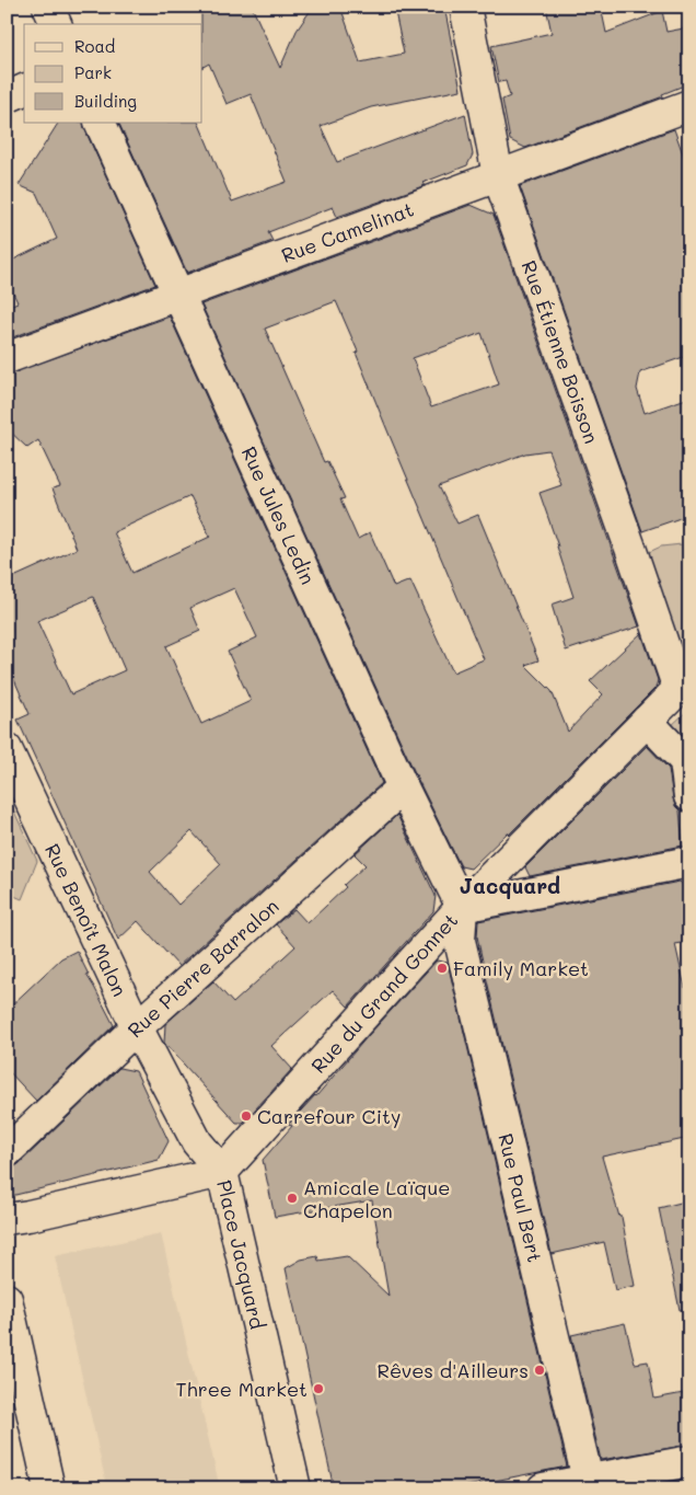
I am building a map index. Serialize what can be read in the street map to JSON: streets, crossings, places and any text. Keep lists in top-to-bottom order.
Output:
{
  "streets": {
    "street": [
      "Rue Camelinat",
      "Rue Étienne Boisson",
      "Rue Jules Ledin",
      "Rue Benoît Malon",
      "Rue Pierre Barralon",
      "Rue du Grand Gonnet",
      "Rue Paul Bert",
      "Place Jacquard"
    ]
  },
  "crossings": [
    ["Rue Camelinat", "Rue Étienne Boisson"],
    ["Rue Camelinat", "Rue Jules Ledin"],
    ["Rue Étienne Boisson", "Rue du Grand Gonnet"],
    ["Rue Jules Ledin", "Rue Pierre Barralon"],
    ["Rue Jules Ledin", "Rue du Grand Gonnet"],
    ["Rue Jules Ledin", "Rue Paul Bert"],
    ["Rue Benoît Malon", "Rue Pierre Barralon"],
    ["Rue Benoît Malon", "Rue du Grand Gonnet"],
    ["Rue Benoît Malon", "Place Jacquard"],
    ["Rue du Grand Gonnet", "Rue Paul Bert"],
    ["Rue du Grand Gonnet", "Place Jacquard"]
  ],
  "districts": ["Jacquard"],
  "places": [
    "Family Market",
    "Carrefour City",
    "Amicale Laïque Chapelon",
    "Rêves d'Ailleurs",
    "Three Market"
  ],
  "legend": ["Road", "Park", "Building"]
}
